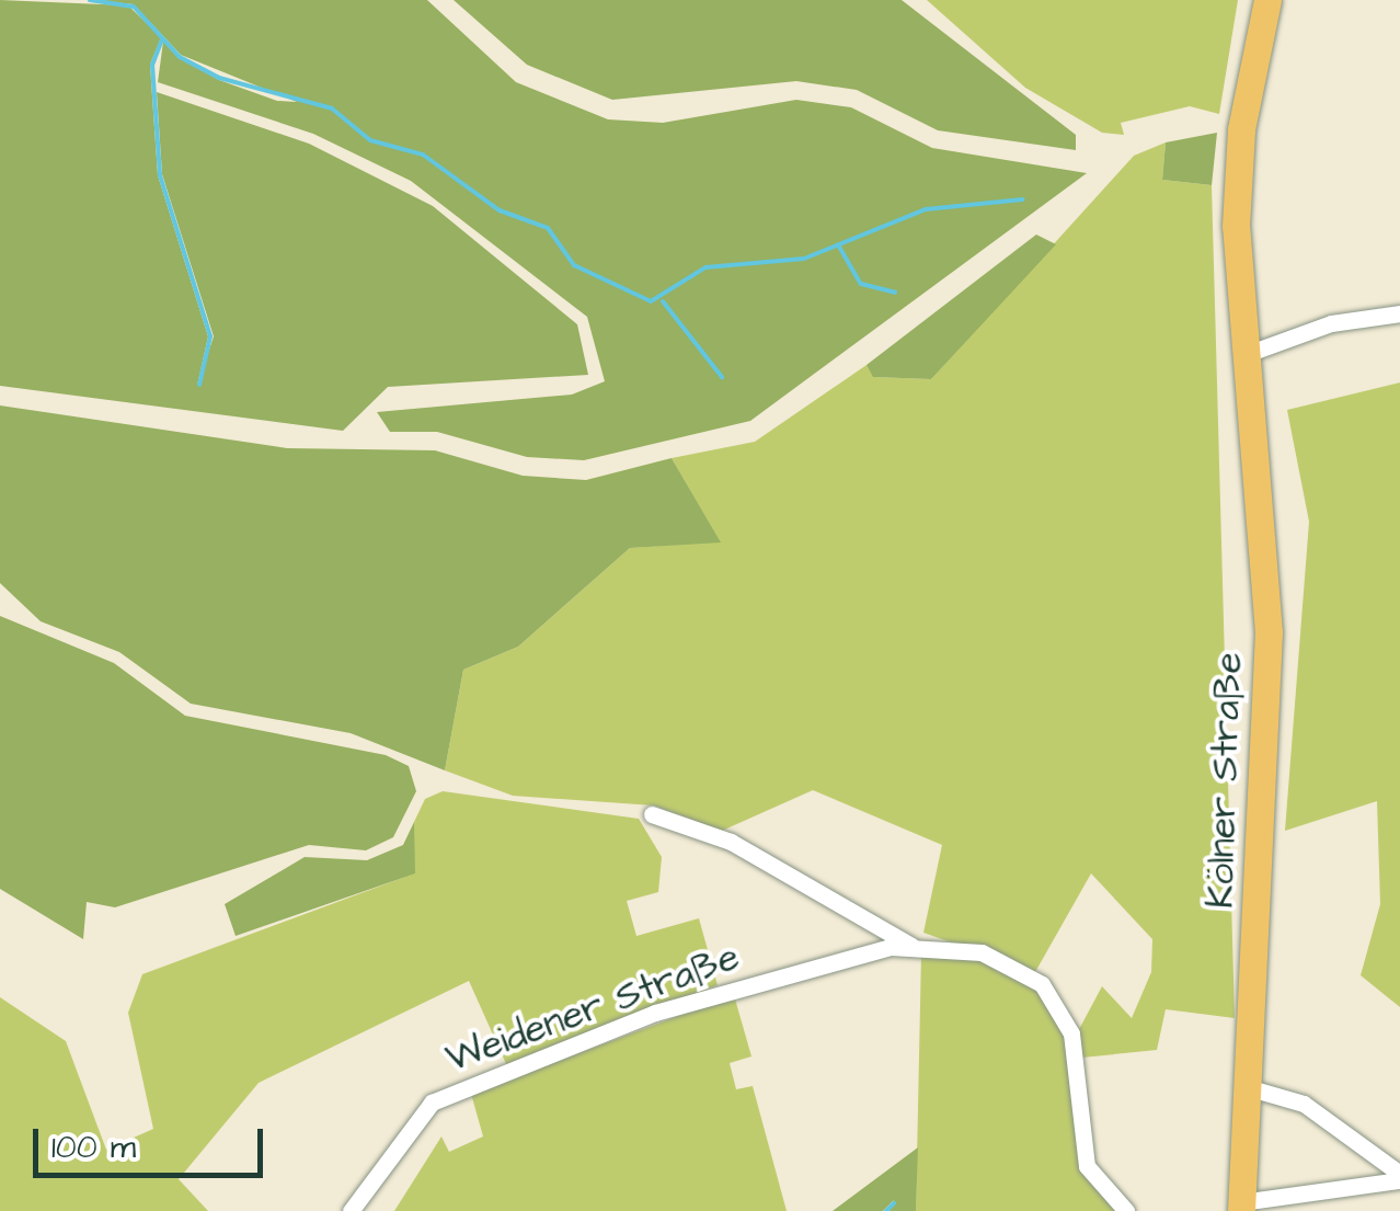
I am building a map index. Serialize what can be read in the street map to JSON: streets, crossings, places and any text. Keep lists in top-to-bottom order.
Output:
{
  "streets": {
    "main road": ["Kölner Straße"],
    "street": ["Weidener Straße"]
  },
  "scale_bar": "100 m"
}
